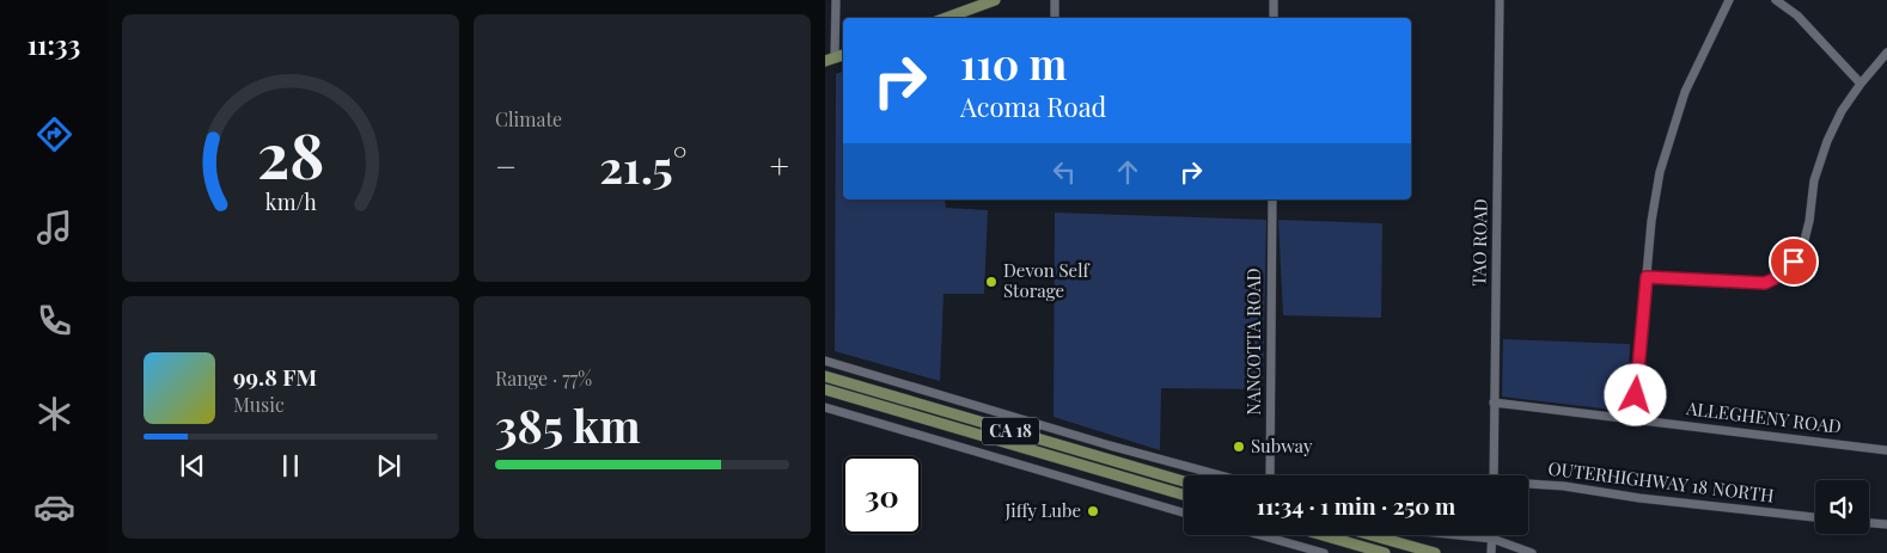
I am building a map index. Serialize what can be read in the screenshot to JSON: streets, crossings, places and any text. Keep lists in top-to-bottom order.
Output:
{
  "streets": {
    "main road": ["CA 18"],
    "street": [
      "TAO ROAD",
      "NANCOTTA ROAD",
      "ALLEGHENY ROAD",
      "OUTERHIGHWAY 18 NORTH"
    ]
  },
  "crossings": [
    ["TAO ROAD", "ALLEGHENY ROAD"]
  ],
  "places": ["Devon Self Storage", "Subway", "Jiffy Lube"],
  "page": {
    "tabs": "11:33",
    "tile": [
      "Climate",
      ["Range · 77%", "385 km"]
    ],
    "turn": ["110 m", "Acoma Road"],
    "heat": ["−", "21.5°", "+"],
    "song": ["99.8 FM", "Music"],
    "limit": "30",
    "trip": "11:34 · 1 min · 250 m",
    "gauge": ["28", "km/h"]
  }
}
